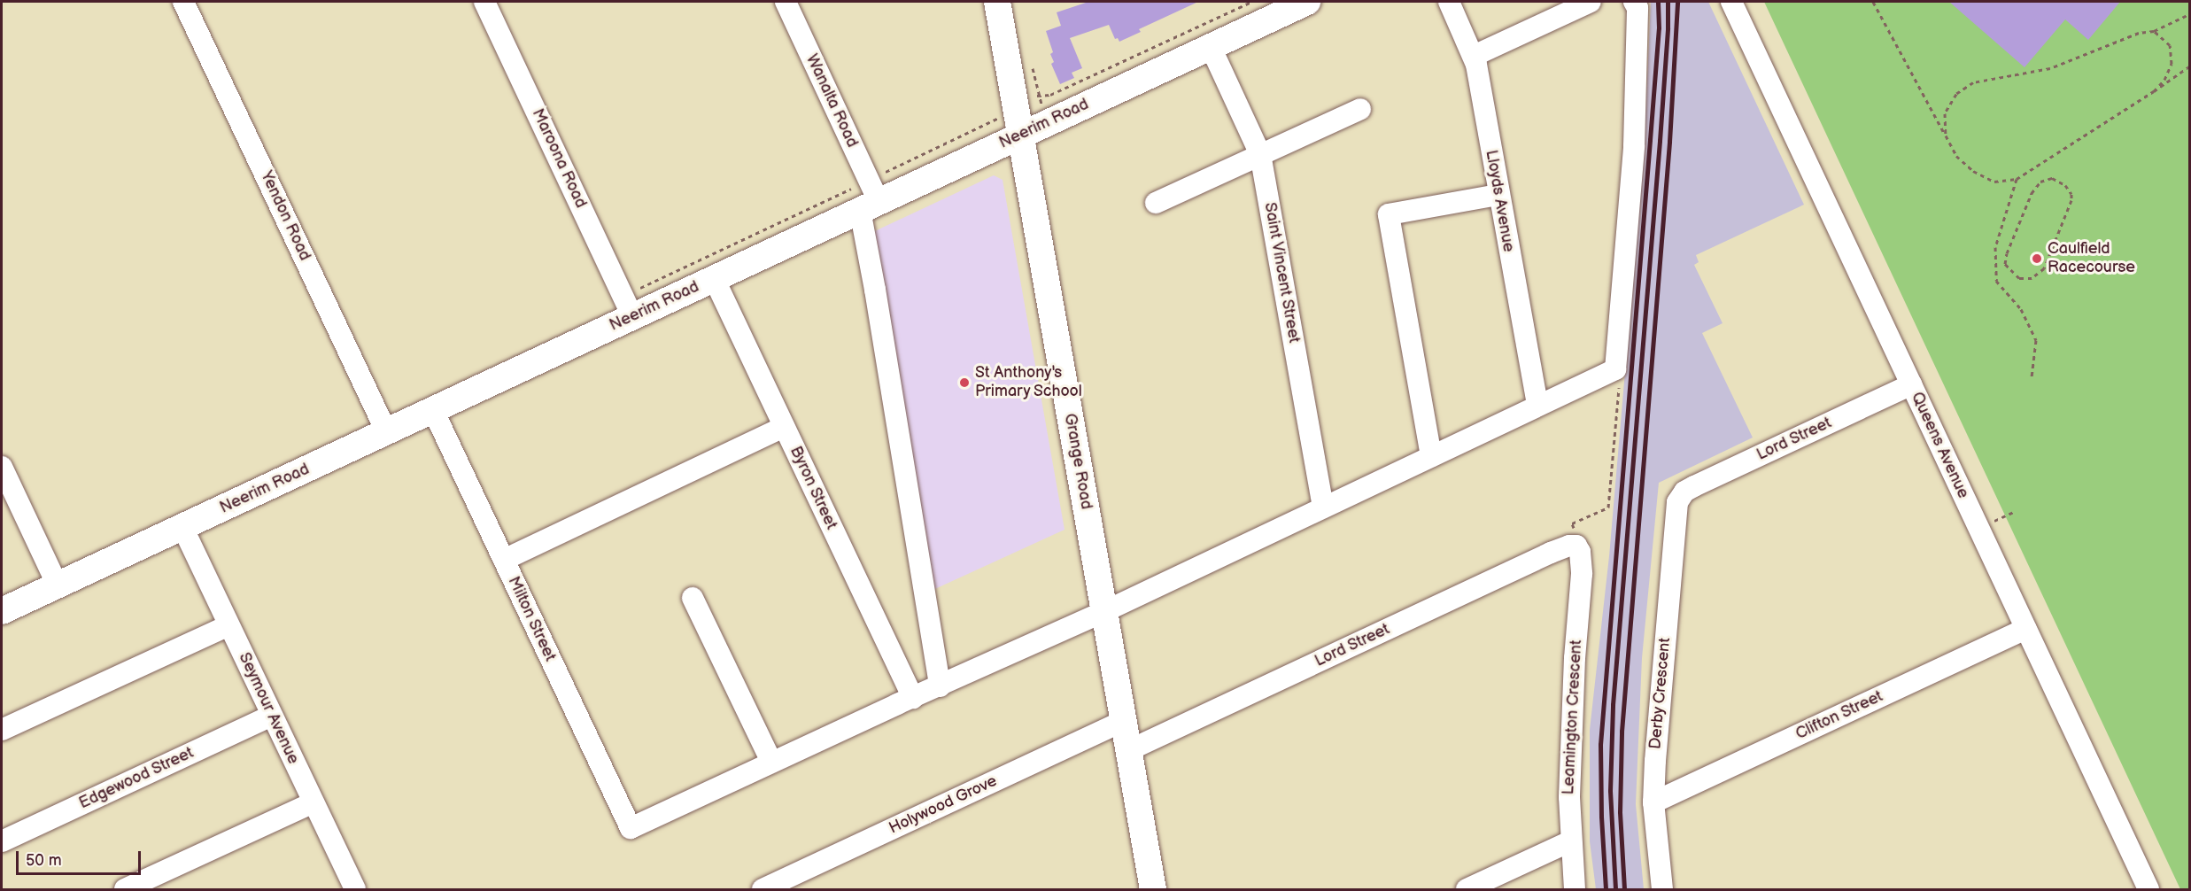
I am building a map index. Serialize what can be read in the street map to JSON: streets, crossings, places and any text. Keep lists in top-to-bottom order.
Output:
{
  "streets": {
    "main road": ["Neerim Road", "Grange Road"],
    "street": [
      "Wanalta Road",
      "Maroona Road",
      "Lloyds Avenue",
      "Yendon Road",
      "Saint Vincent Street",
      "Lord Street",
      "Queens Avenue",
      "Byron Street",
      "Milton Street",
      "Derby Crescent",
      "Seymour Avenue",
      "Clifton Street",
      "Leamington Crescent",
      "Edgewood Street",
      "Holywood Grove"
    ]
  },
  "crossings": [
    ["Wanalta Road", "Neerim Road"],
    ["Neerim Road", "Maroona Road"],
    ["Neerim Road", "Yendon Road"],
    ["Neerim Road", "Saint Vincent Street"],
    ["Neerim Road", "Grange Road"],
    ["Neerim Road", "Byron Street"],
    ["Neerim Road", "Milton Street"],
    ["Neerim Road", "Seymour Avenue"],
    ["Lord Street", "Queens Avenue"],
    ["Lord Street", "Grange Road"],
    ["Lord Street", "Derby Crescent"],
    ["Lord Street", "Leamington Crescent"],
    ["Queens Avenue", "Clifton Street"],
    ["Grange Road", "Holywood Grove"],
    ["Derby Crescent", "Clifton Street"],
    ["Seymour Avenue", "Edgewood Street"]
  ],
  "places": ["Caulfield Racecourse", "St Anthony's Primary School"],
  "scale_bar": "50 m"
}
